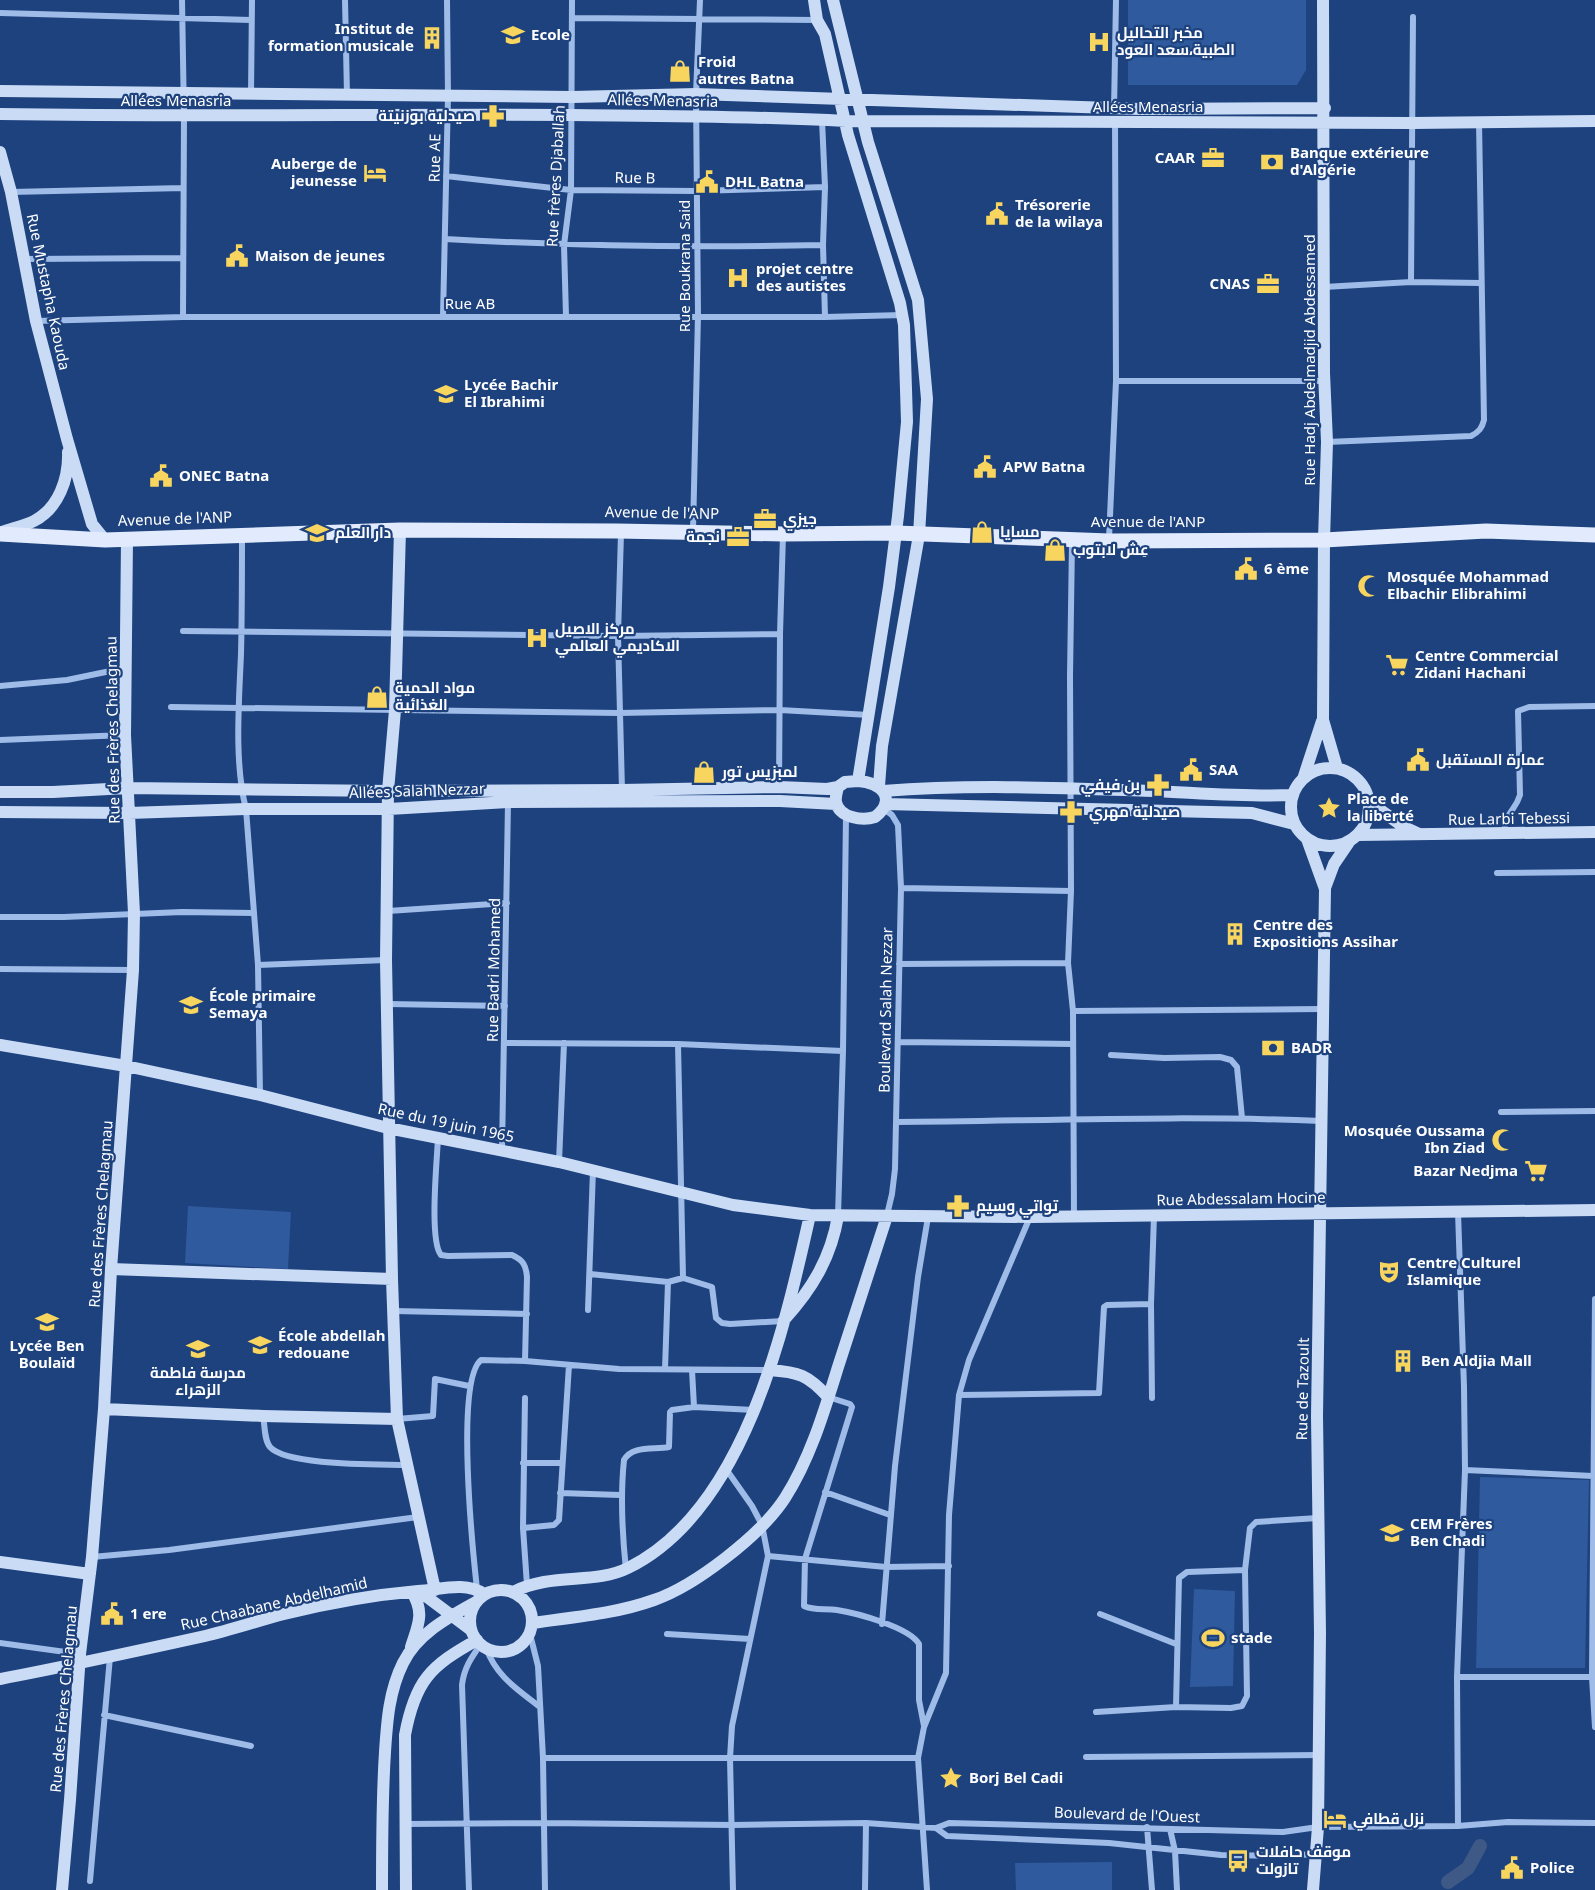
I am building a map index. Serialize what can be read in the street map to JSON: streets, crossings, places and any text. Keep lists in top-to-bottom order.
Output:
{
  "streets": {
    "main road": ["Avenue de l'ANP"],
    "street": [
      "Allées Menasria",
      "Rue AE",
      "Rue frères Djaballah",
      "Rue B",
      "Rue Boukrana Said",
      "Rue Mustapha Kaouda",
      "Rue AB",
      "Rue Hadj Abdelmadjid Abdessamed",
      "Rue des Frères Chelagmau",
      "Allées Salah Nezzar",
      "Rue Larbi Tebessi",
      "Rue Badri Mohamed",
      "Boulevard Salah Nezzar",
      "Rue du 19 juin 1965",
      "Rue Abdessalam Hocine",
      "Rue de Tazoult",
      "Rue Chaabane Abdelhamid",
      "Boulevard de l'Ouest"
    ]
  },
  "crossings": [
    ["Allées Menasria", "Rue AE"],
    ["Allées Menasria", "Rue frères Djaballah"],
    ["Allées Menasria", "Rue Boukrana Said"],
    ["Allées Menasria", "Rue Hadj Abdelmadjid Abdessamed"],
    ["Rue AE", "Rue B"],
    ["Rue AE", "Rue AB"],
    ["Rue frères Djaballah", "Rue B"],
    ["Rue frères Djaballah", "Rue AB"],
    ["Rue B", "Rue Boukrana Said"],
    ["Rue Boukrana Said", "Rue AB"],
    ["Rue Boukrana Said", "Avenue de l'ANP"],
    ["Rue Mustapha Kaouda", "Rue AB"],
    ["Rue Hadj Abdelmadjid Abdessamed", "Avenue de l'ANP"],
    ["Rue Hadj Abdelmadjid Abdessamed", "Rue Larbi Tebessi"],
    ["Rue Hadj Abdelmadjid Abdessamed", "Rue de Tazoult"],
    ["Avenue de l'ANP", "Rue des Frères Chelagmau"],
    ["Rue des Frères Chelagmau", "Allées Salah Nezzar"],
    ["Rue des Frères Chelagmau", "Rue du 19 juin 1965"],
    ["Rue des Frères Chelagmau", "Rue Chaabane Abdelhamid"],
    ["Allées Salah Nezzar", "Rue Badri Mohamed"],
    ["Allées Salah Nezzar", "Boulevard Salah Nezzar"],
    ["Rue Larbi Tebessi", "Rue de Tazoult"],
    ["Rue Badri Mohamed", "Rue du 19 juin 1965"],
    ["Boulevard Salah Nezzar", "Rue du 19 juin 1965"],
    ["Boulevard Salah Nezzar", "Rue Abdessalam Hocine"],
    ["Rue du 19 juin 1965", "Rue Abdessalam Hocine"],
    ["Rue Abdessalam Hocine", "Rue de Tazoult"],
    ["Rue de Tazoult", "Boulevard de l'Ouest"]
  ],
  "places": {
    "school or university": [
      "Ecole",
      "Lycée Bachir El Ibrahimi",
      "دار العلم",
      "École primaire Semaya",
      "Lycée Ben Boulaïd",
      "École abdellah redouane",
      "مدرسة فاطمة الزهراء",
      "CEM Frères Ben Chadi"
    ],
    "building": ["Institut de formation musicale", "Centre des Expositions Assihar", "Ben Aldjia Mall"],
    "hospital": ["مخبر التحاليل الطبية،سعد العود", "projet centre des autistes", "مركز الاصيل الاكاديمي العالمي"],
    "shop": [
      "Froid autres Batna",
      "مسايا",
      "عِش لابتوب",
      "مواد الحمية الغذائية",
      "لمبزيس تور"
    ],
    "pharmacy": [
      "صيدلية بوزنيتة",
      "بن فيفي",
      "صيدلية مهري",
      "تواتي وسيم"
    ],
    "office": [
      "CAAR",
      "CNAS",
      "جيزي",
      "نجمة"
    ],
    "bank": ["Banque extérieure d'Algérie", "BADR"],
    "hotel": ["Auberge de jeunesse", "نزل قطافي"],
    "public building": [
      "DHL Batna",
      "Trésorerie de la wilaya",
      "Maison de jeunes",
      "APW Batna",
      "ONEC Batna",
      "6 ème",
      "عمارة المستقبل",
      "SAA",
      "1 ere",
      "Police"
    ],
    "mosque": ["Mosquée Mohammad Elbachir Elibrahimi", "Mosquée Oussama Ibn Ziad"],
    "supermarket": ["Centre Commercial Zidani Hachani", "Bazar Nedjma"],
    "place": ["Place de la liberté", "Borj Bel Cadi"],
    "theatre": ["Centre Culturel Islamique"],
    "sports": ["stade"],
    "bus stop": ["موقف حافلات تازولت"]
  }
}
